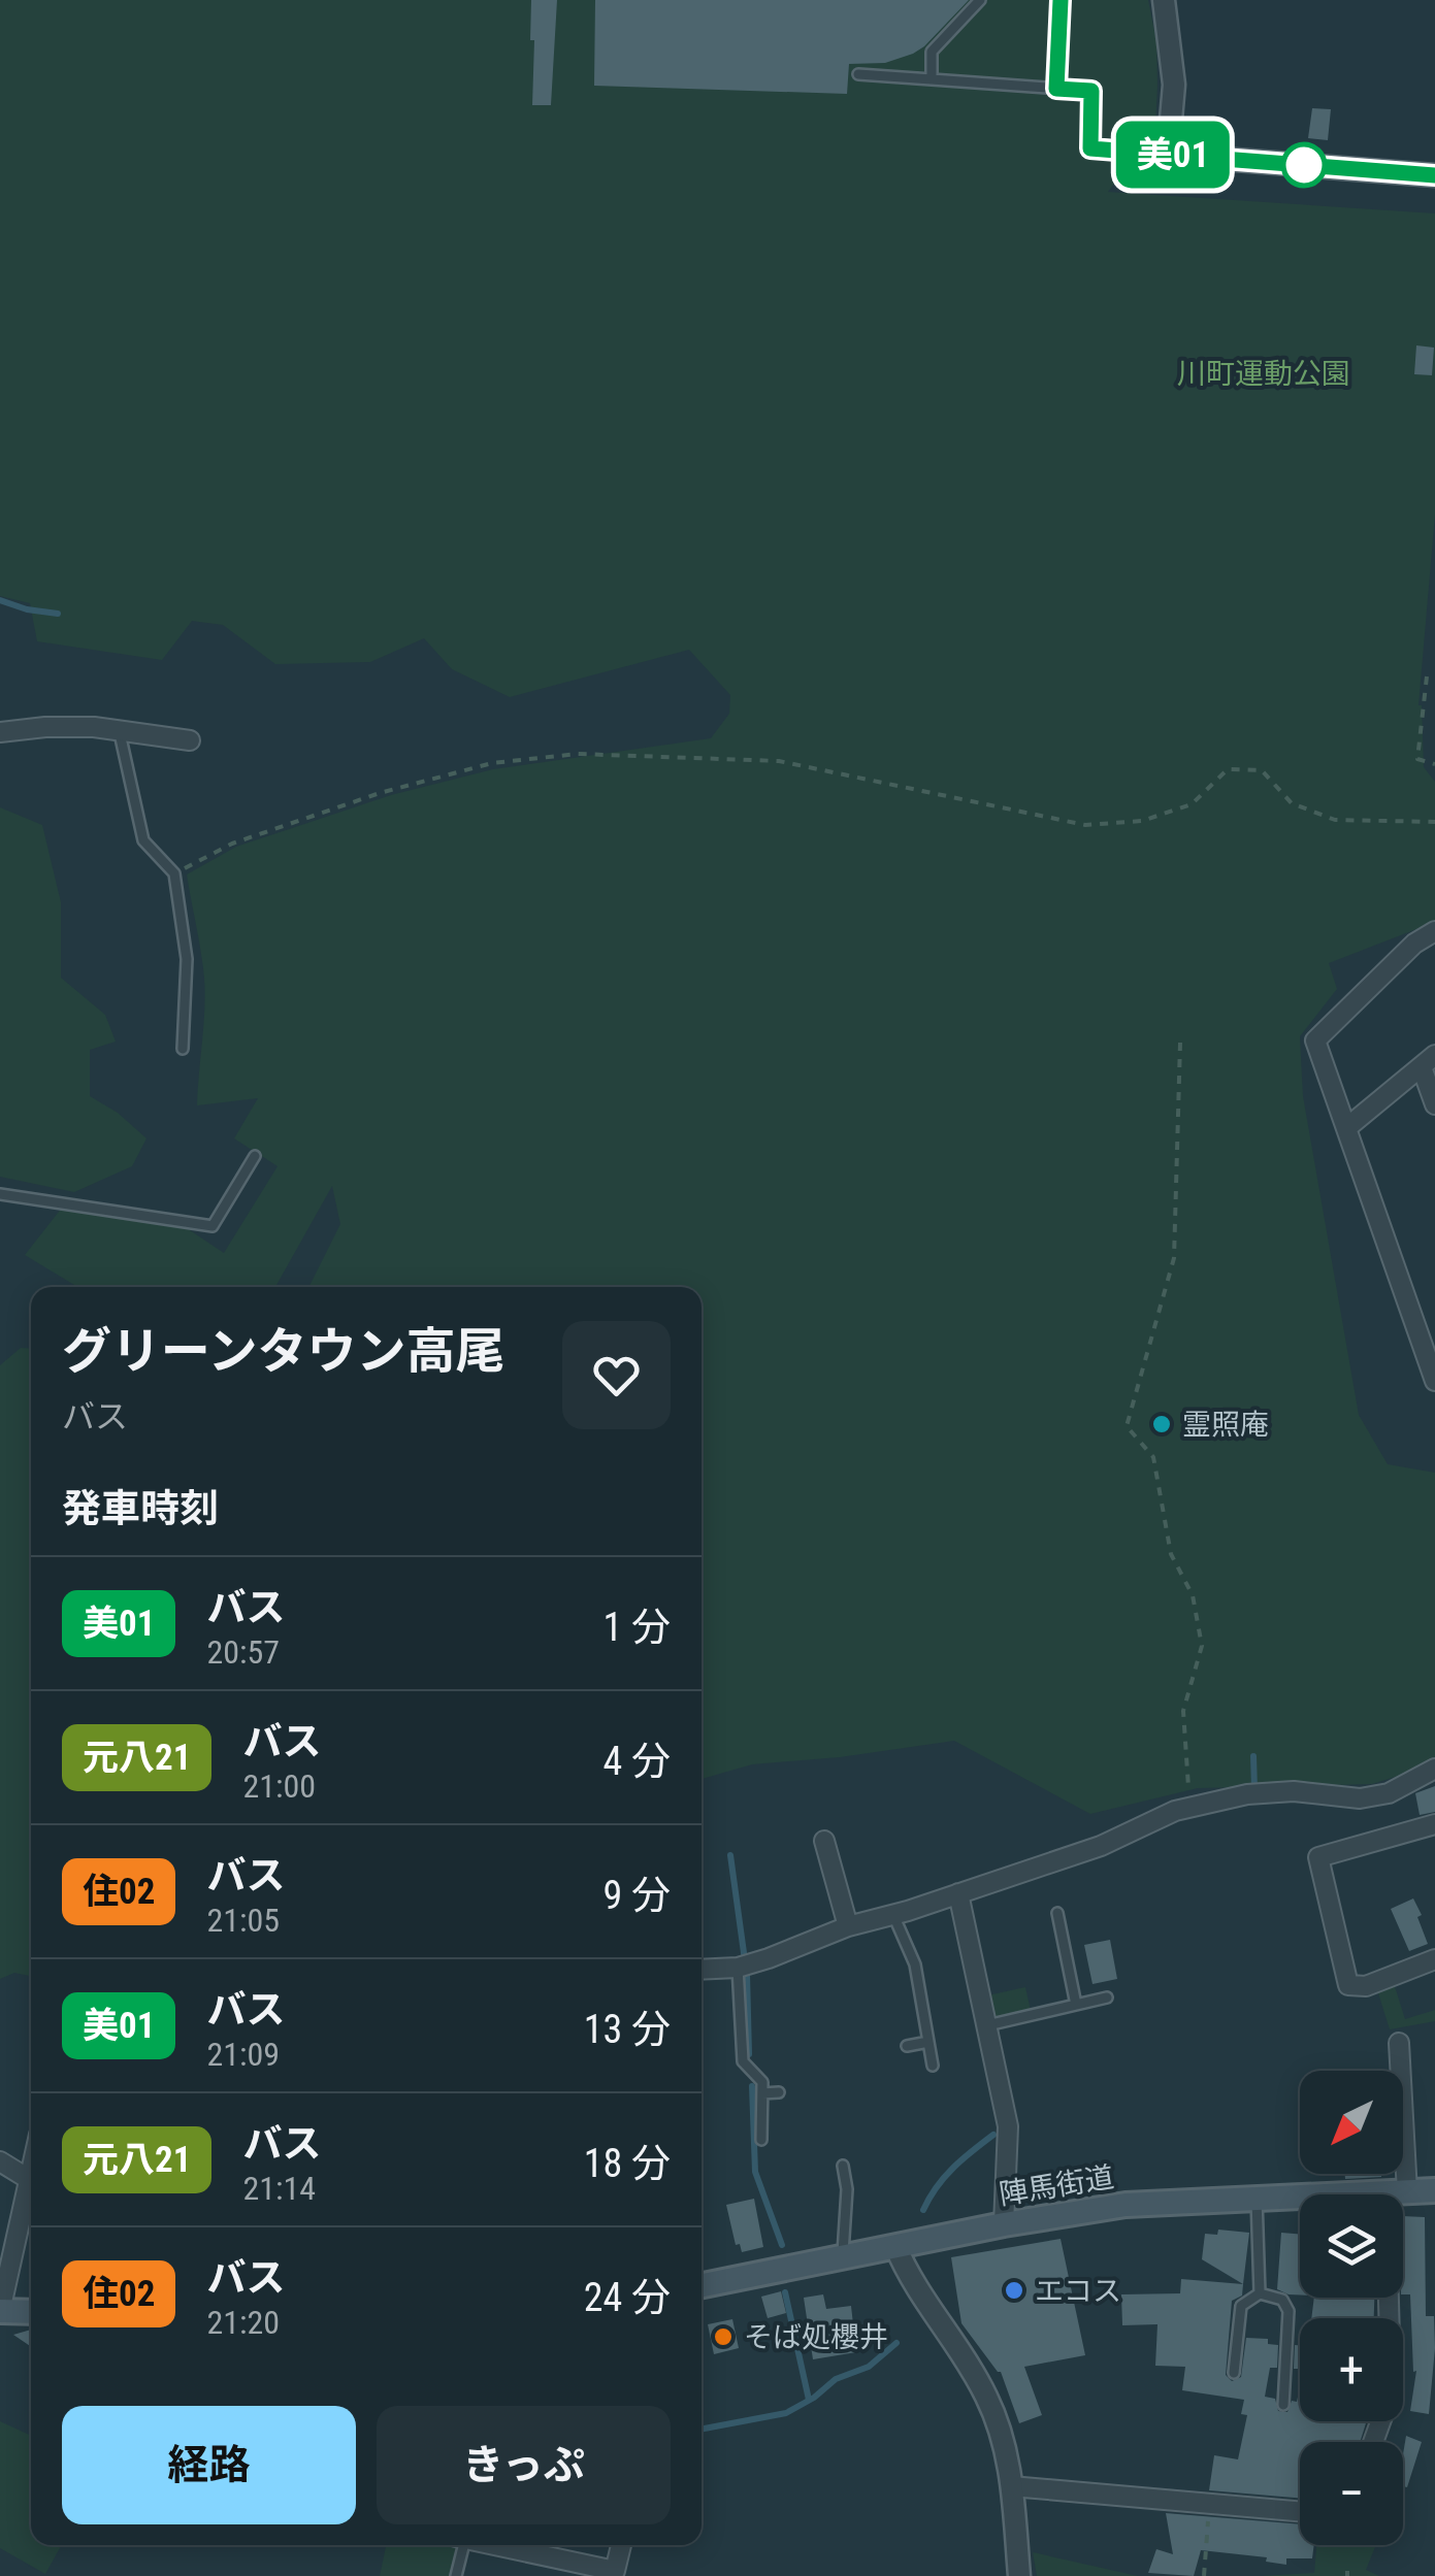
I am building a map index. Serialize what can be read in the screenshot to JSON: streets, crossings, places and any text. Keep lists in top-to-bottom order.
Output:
{
  "streets": {
    "main road": ["陣馬街道"]
  },
  "parks": ["川町運動公園"],
  "places": ["霊照庵", "エコス", "そば処櫻井"],
  "lines": ["bus line 美01"],
  "north": "bottom left",
  "page": {
    "on_map": "美01",
    "heading": [
      ["グリーンタウン高尾", "バス"],
      "発車時刻"
    ],
    "list": [
      {
        "mark": "美01",
        "name": "バス",
        "note": "20:57",
        "value": "1 分"
      },
      {
        "mark": "元八21",
        "name": "バス",
        "note": "21:00",
        "value": "4 分"
      },
      {
        "mark": "住02",
        "name": "バス",
        "note": "21:05",
        "value": "9 分"
      },
      {
        "mark": "美01",
        "name": "バス",
        "note": "21:09",
        "value": "13 分"
      },
      {
        "mark": "元八21",
        "name": "バス",
        "note": "21:14",
        "value": "18 分"
      },
      {
        "mark": "住02",
        "name": "バス",
        "note": "21:20",
        "value": "24 分"
      }
    ],
    "map_buttons": ["+", "−"],
    "buttons": ["経路", "きっぷ"]
  }
}
